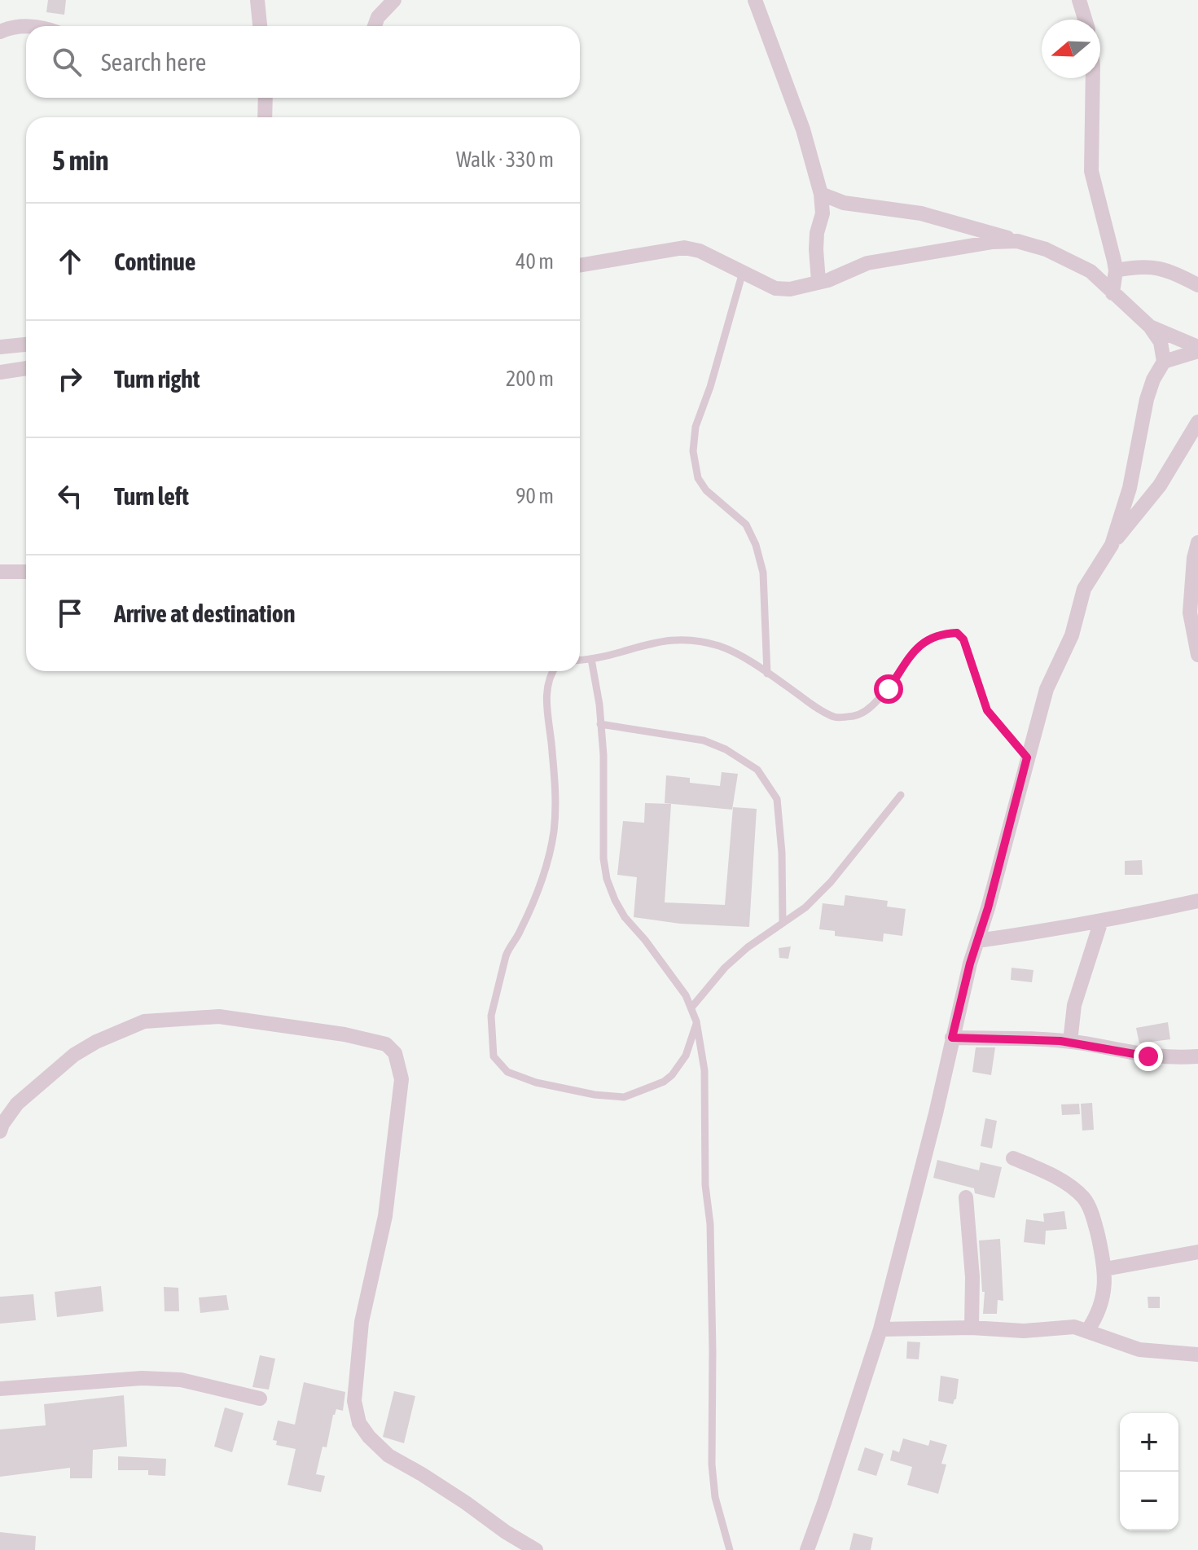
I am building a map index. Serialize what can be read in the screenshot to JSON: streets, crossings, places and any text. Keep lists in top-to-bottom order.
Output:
{
  "north": "left",
  "page": {
    "search": "Search here",
    "heading": ["5 min", "Walk · 330 m"],
    "list": [
      ["Continue", "40 m"],
      ["Turn right", "200 m"],
      ["Turn left", "90 m"],
      "Arrive at destination"
    ],
    "map_buttons": ["+", "−"]
  }
}
